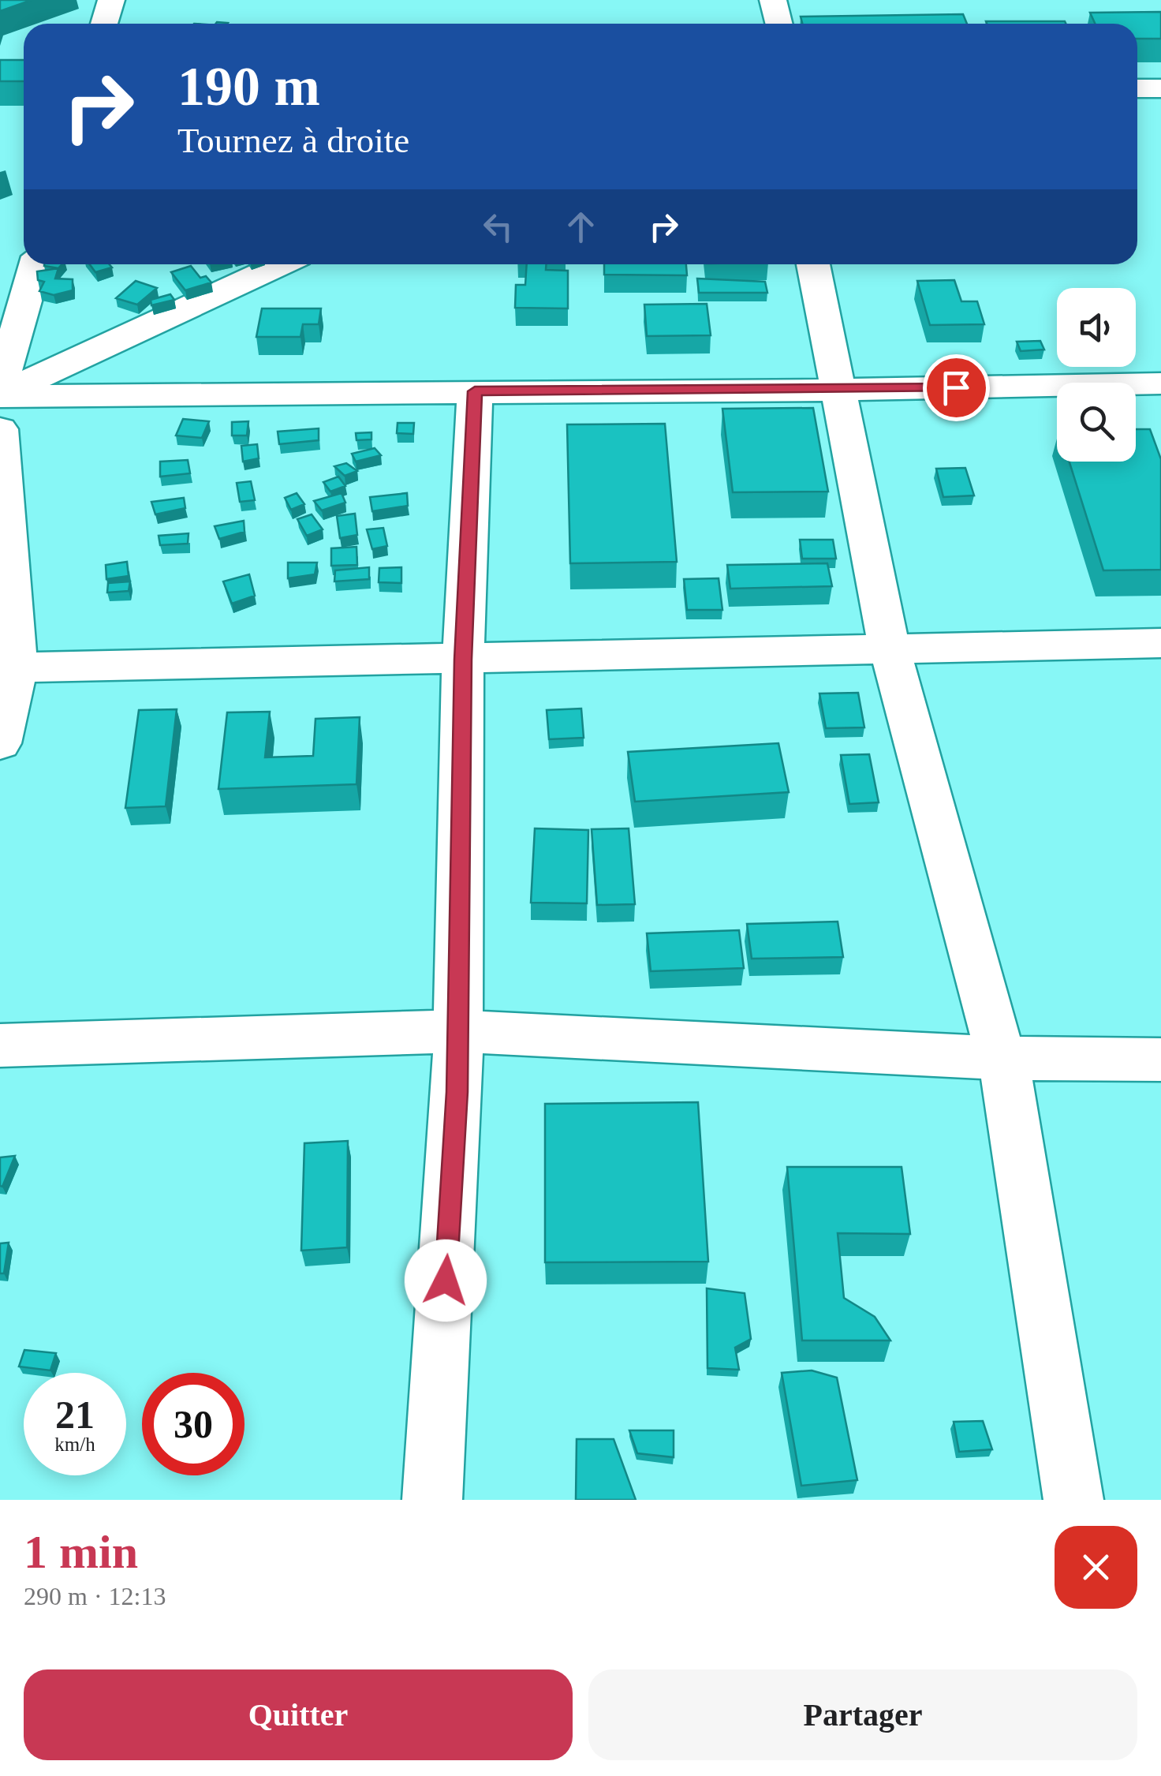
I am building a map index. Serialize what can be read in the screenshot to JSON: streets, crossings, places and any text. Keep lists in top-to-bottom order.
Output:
{
  "page": {
    "turn": ["190 m", "Tournez à droite"],
    "speed": "21 km/h",
    "limit": "30",
    "heading": ["1 min", "290 m · 12:13"],
    "buttons": ["Quitter", "Partager"]
  }
}
